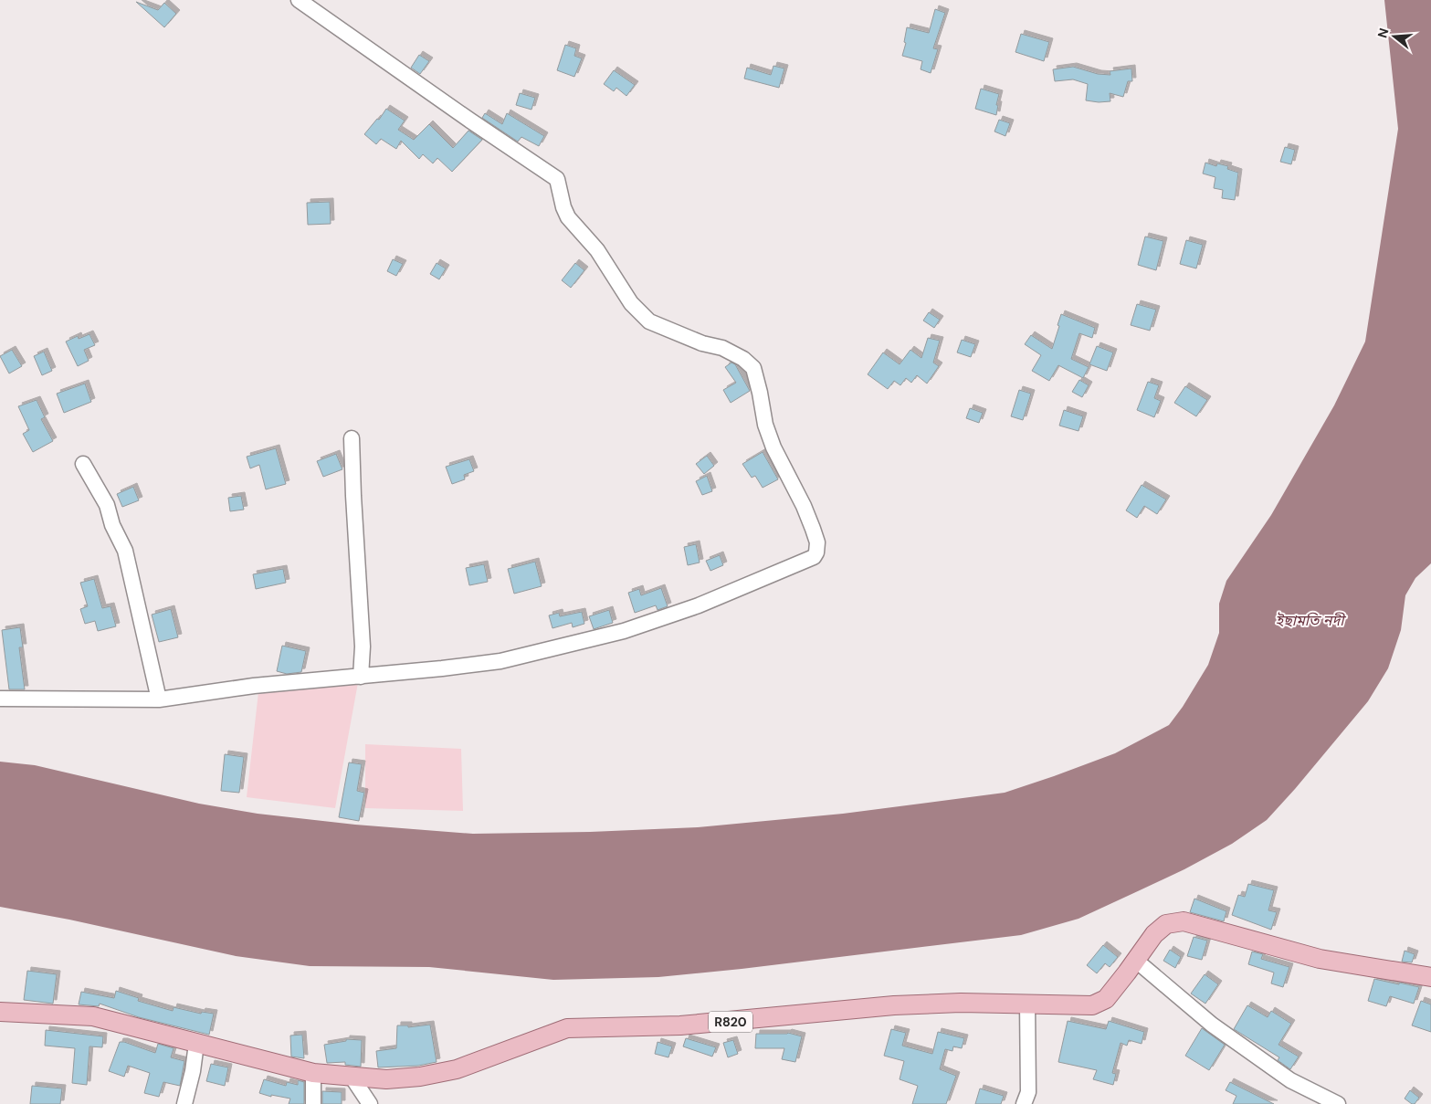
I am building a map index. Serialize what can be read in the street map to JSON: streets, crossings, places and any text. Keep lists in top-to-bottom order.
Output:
{
  "streets": {
    "main road": ["R820"]
  },
  "water": ["ইছামতি নদী"],
  "north": "left"
}
